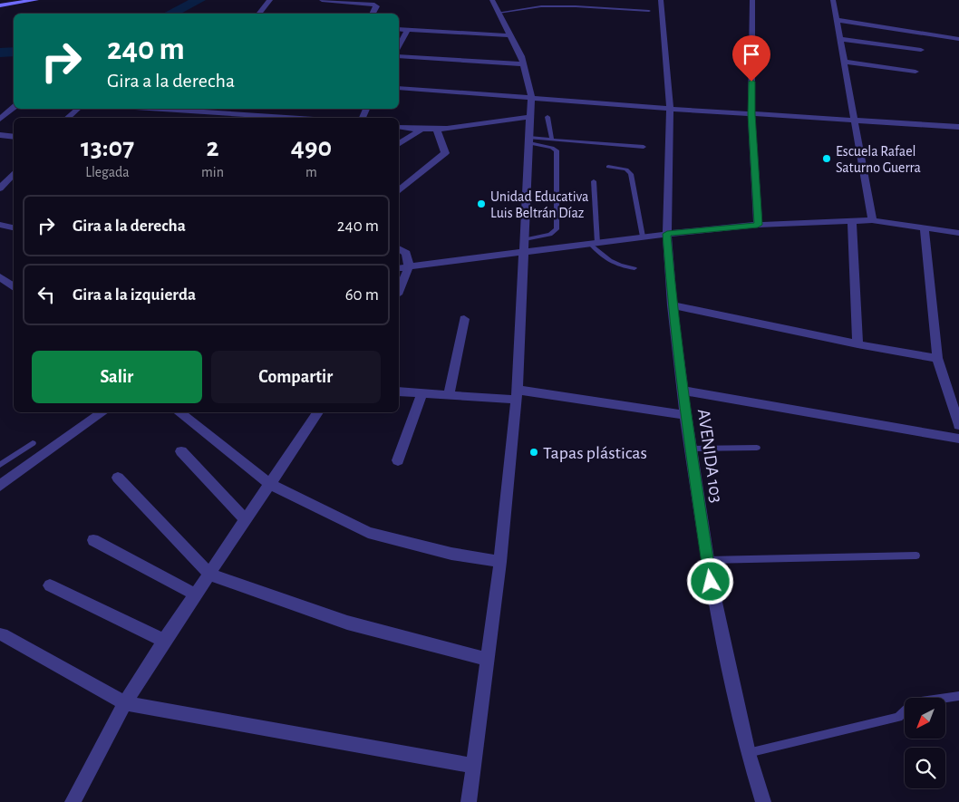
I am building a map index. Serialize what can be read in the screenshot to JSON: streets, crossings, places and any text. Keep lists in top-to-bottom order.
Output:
{
  "streets": {
    "street": ["AVENIDA 103"]
  },
  "places": ["Escuela Rafael Saturno Guerra", "Unidad Educativa Luis Beltrán Díaz", "Tapas plásticas"],
  "north": "bottom left",
  "page": {
    "turn": ["240 m", "Gira a la derecha"],
    "eta": [
      "13:07",
      "Llegada",
      "2",
      "min",
      "490",
      "m"
    ],
    "list": [
      {
        "name": "Gira a la derecha",
        "value": "240 m"
      },
      {
        "name": "Gira a la izquierda",
        "value": "60 m"
      }
    ],
    "buttons": ["Salir", "Compartir"]
  }
}
